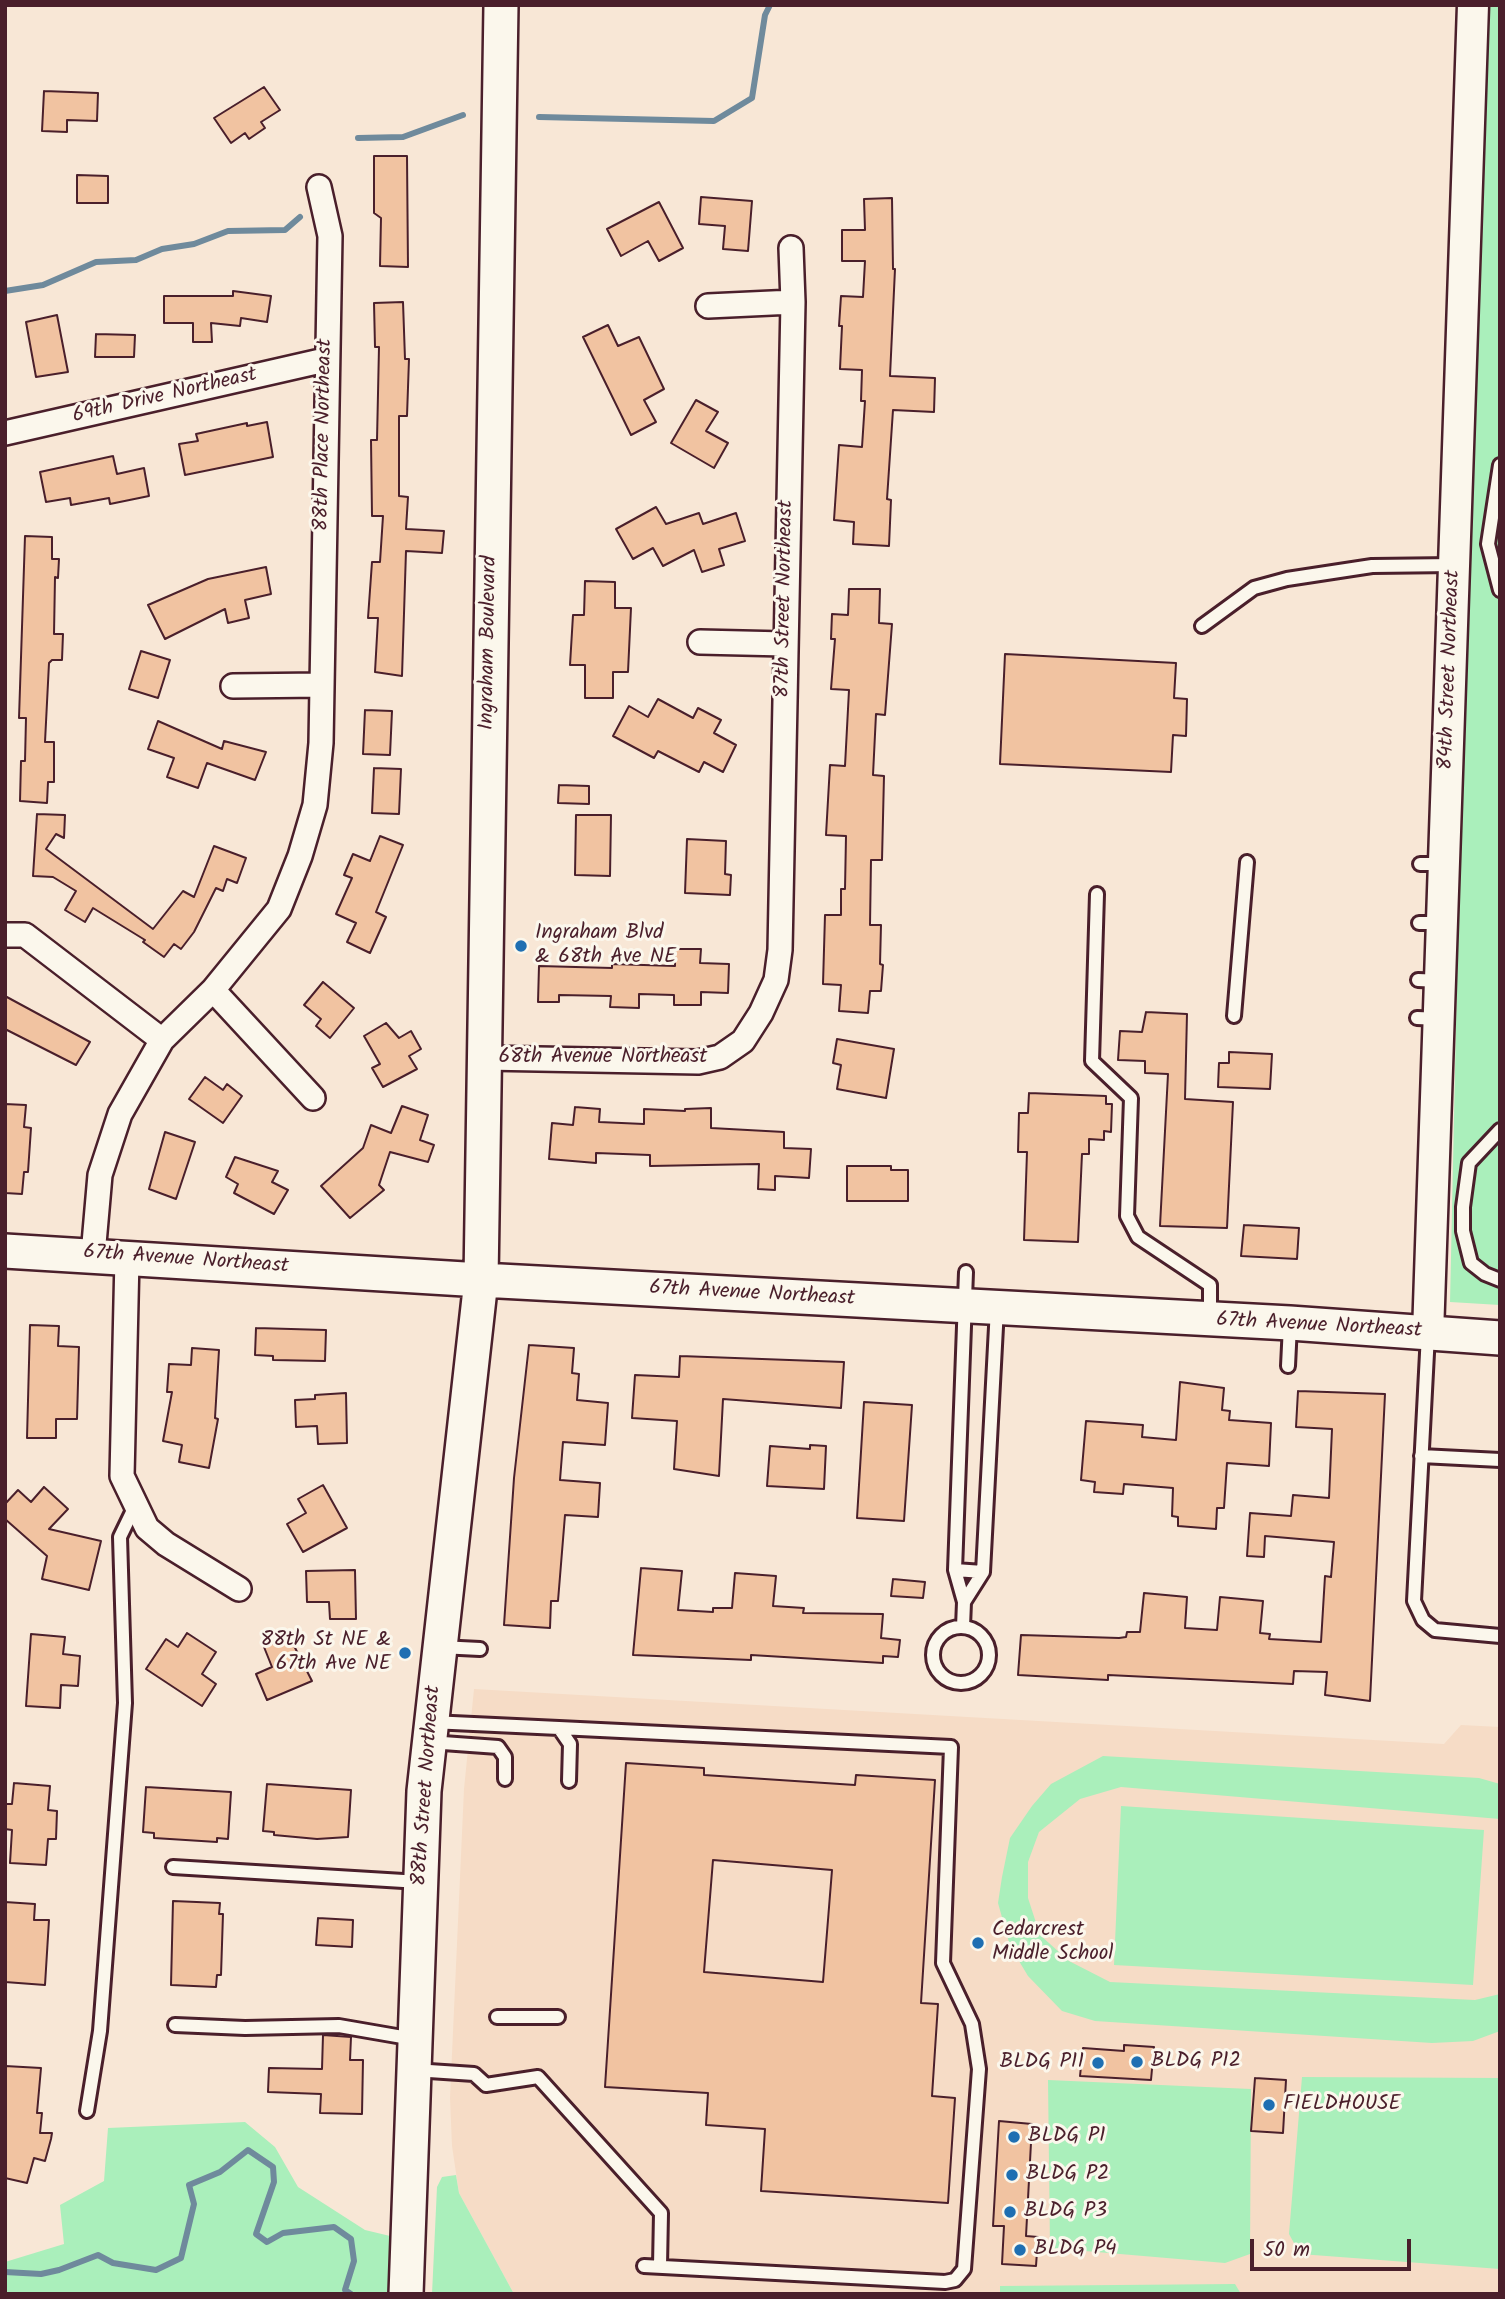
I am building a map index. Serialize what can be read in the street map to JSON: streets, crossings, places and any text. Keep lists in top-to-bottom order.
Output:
{
  "streets": {
    "main road": ["Ingraham Boulevard", "67th Avenue Northeast", "88th Street Northeast"],
    "street": [
      "69th Drive Northeast",
      "88th Place Northeast",
      "87th Street Northeast",
      "84th Street Northeast",
      "68th Avenue Northeast"
    ]
  },
  "crossings": [
    ["69th Drive Northeast", "88th Place Northeast"],
    ["88th Place Northeast", "67th Avenue Northeast"],
    ["87th Street Northeast", "68th Avenue Northeast"],
    ["Ingraham Boulevard", "68th Avenue Northeast"],
    ["Ingraham Boulevard", "67th Avenue Northeast"],
    ["Ingraham Boulevard", "88th Street Northeast"],
    ["84th Street Northeast", "67th Avenue Northeast"],
    ["67th Avenue Northeast", "88th Street Northeast"]
  ],
  "places": [
    "Ingraham Blvd & 68th Ave NE",
    "88th St NE & 67th Ave NE",
    "Cedarcrest Middle School",
    "BLDG P12",
    "BLDG P11",
    "FIELDHOUSE",
    "BLDG P1",
    "BLDG P2",
    "BLDG P3",
    "BLDG P4"
  ],
  "scale_bar": "50 m"
}
